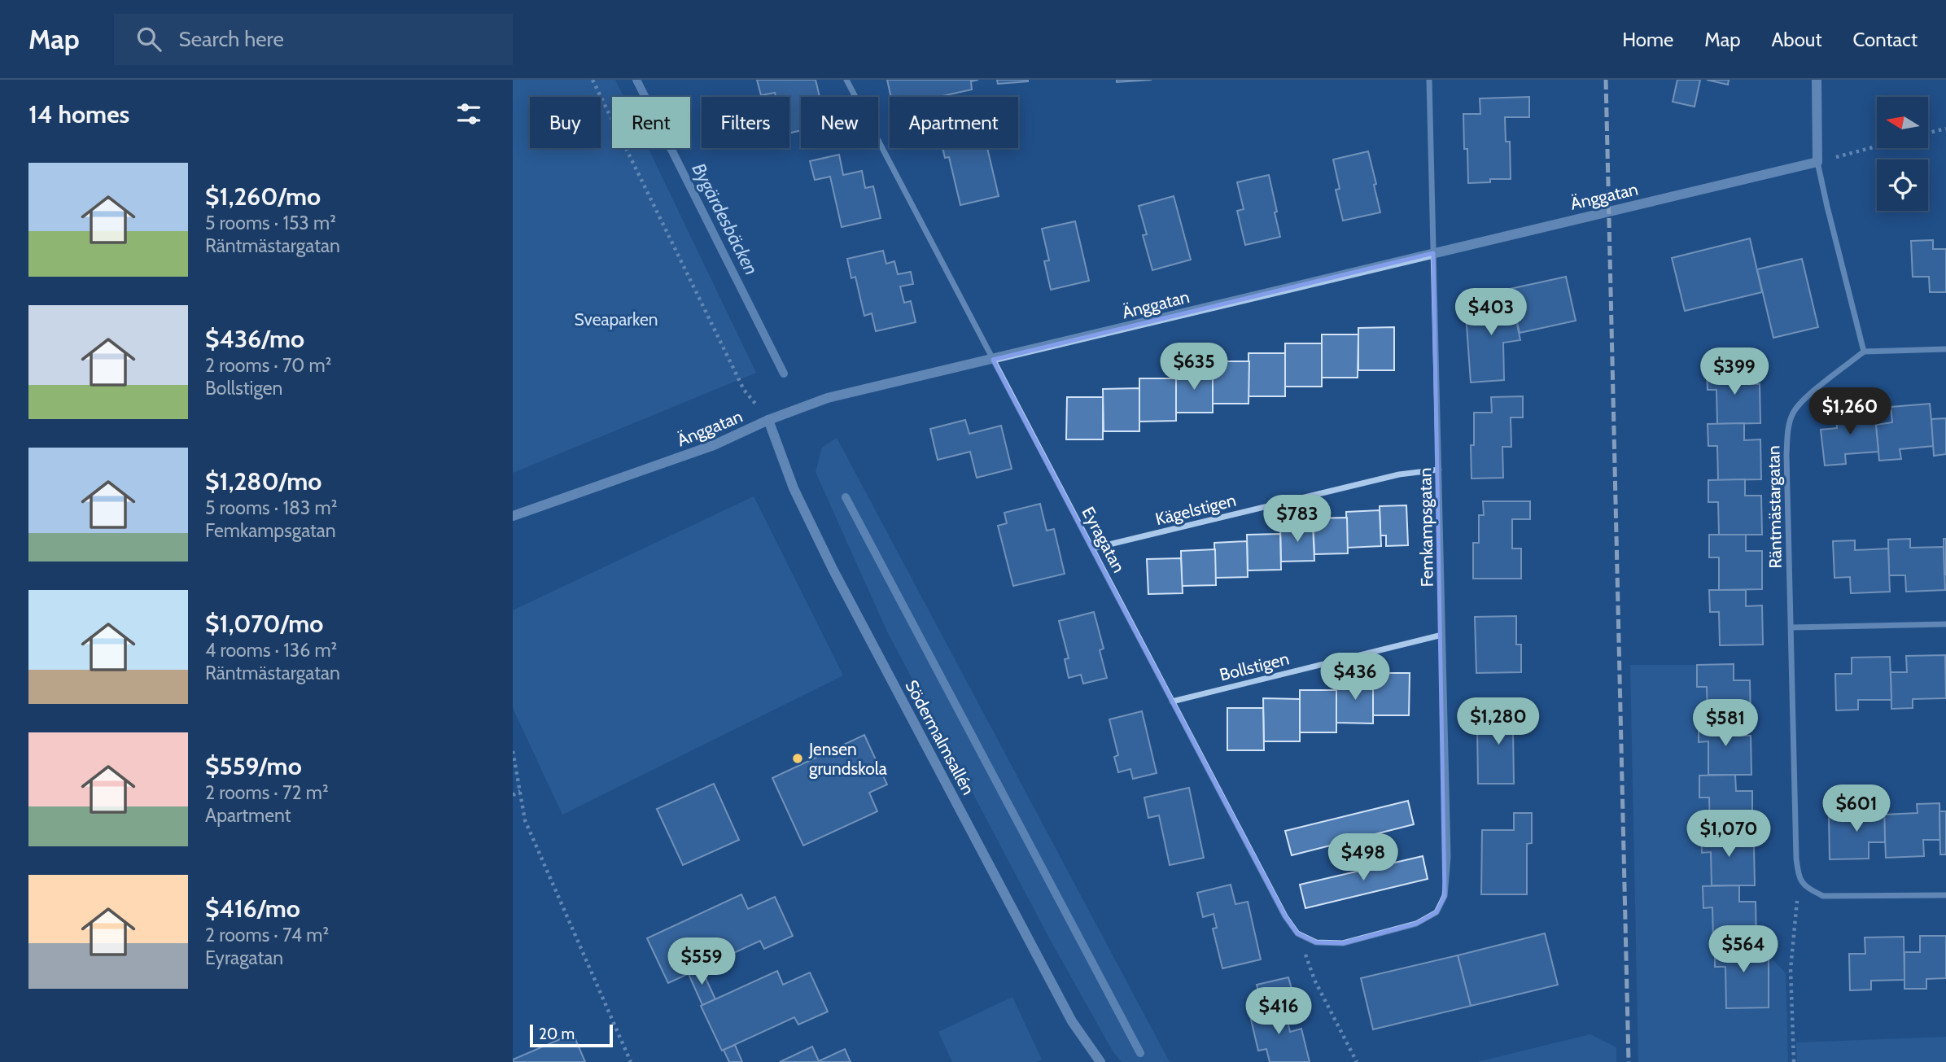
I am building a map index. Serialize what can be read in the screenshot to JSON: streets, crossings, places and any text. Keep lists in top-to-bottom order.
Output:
{
  "streets": {
    "street": [
      "Änggatan",
      "Räntmästargatan",
      "Kägelstigen",
      "Femkampsgatan",
      "Eyragatan",
      "Bollstigen",
      "Södermalmsallén"
    ]
  },
  "crossings": [
    ["Änggatan", "Femkampsgatan"],
    ["Änggatan", "Eyragatan"],
    ["Änggatan", "Södermalmsallén"],
    ["Kägelstigen", "Femkampsgatan"],
    ["Kägelstigen", "Eyragatan"],
    ["Femkampsgatan", "Eyragatan"],
    ["Femkampsgatan", "Bollstigen"],
    ["Eyragatan", "Bollstigen"]
  ],
  "water": ["Bygärdesbäcken"],
  "parks": ["Sveaparken"],
  "places": ["Jensen grundskola"],
  "scale_bar": "20 m",
  "north": "left",
  "page": {
    "header": "Map",
    "search": "Search here",
    "nav": [
      "Home",
      "Map",
      "About",
      "Contact"
    ],
    "heading": "14 homes",
    "chip": [
      "Buy",
      "Rent",
      "Filters",
      "New",
      "Apartment"
    ],
    "list": [
      {
        "name": "$1,260/mo",
        "note": "5 rooms · 153 m² · Räntmästargatan"
      },
      {
        "name": "$436/mo",
        "note": "2 rooms · 70 m² · Bollstigen"
      },
      {
        "name": "$1,280/mo",
        "note": "5 rooms · 183 m² · Femkampsgatan"
      },
      {
        "name": "$1,070/mo",
        "note": "4 rooms · 136 m² · Räntmästargatan"
      },
      {
        "name": "$559/mo",
        "note": "2 rooms · 72 m² · Apartment"
      },
      {
        "name": "$416/mo",
        "note": "2 rooms · 74 m² · Eyragatan"
      }
    ],
    "price": [
      "$403",
      "$635",
      "$399",
      "$1,260",
      "$783",
      "$436",
      "$1,280",
      "$581",
      "$601",
      "$1,070",
      "$498",
      "$564",
      "$559",
      "$416"
    ],
    "scale": "20 m"
  }
}
